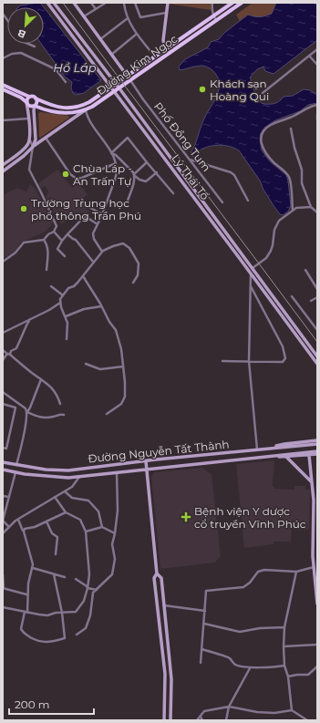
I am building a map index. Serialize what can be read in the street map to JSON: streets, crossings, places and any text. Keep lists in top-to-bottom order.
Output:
{
  "streets": {
    "main road": ["Đường Kim Ngọc", "Lý Thái Tổ", "Đường Nguyễn Tất Thành"],
    "street": ["Phố Đồng Tum"]
  },
  "crossings": [
    ["Đường Kim Ngọc", "Phố Đồng Tum"],
    ["Đường Kim Ngọc", "Lý Thái Tổ"]
  ],
  "water": ["Hồ Láp"],
  "places": {
    "other": ["Khách sạn Hoàng Qui", "Chùa Láp - An Trấn Tự", "Trường Trung học phổ thông Trần Phú"],
    "health": ["Bệnh viện Y dược cổ truyền Vĩnh Phúc"]
  },
  "scale_bar": "200 m",
  "north": "bottom left"
}
